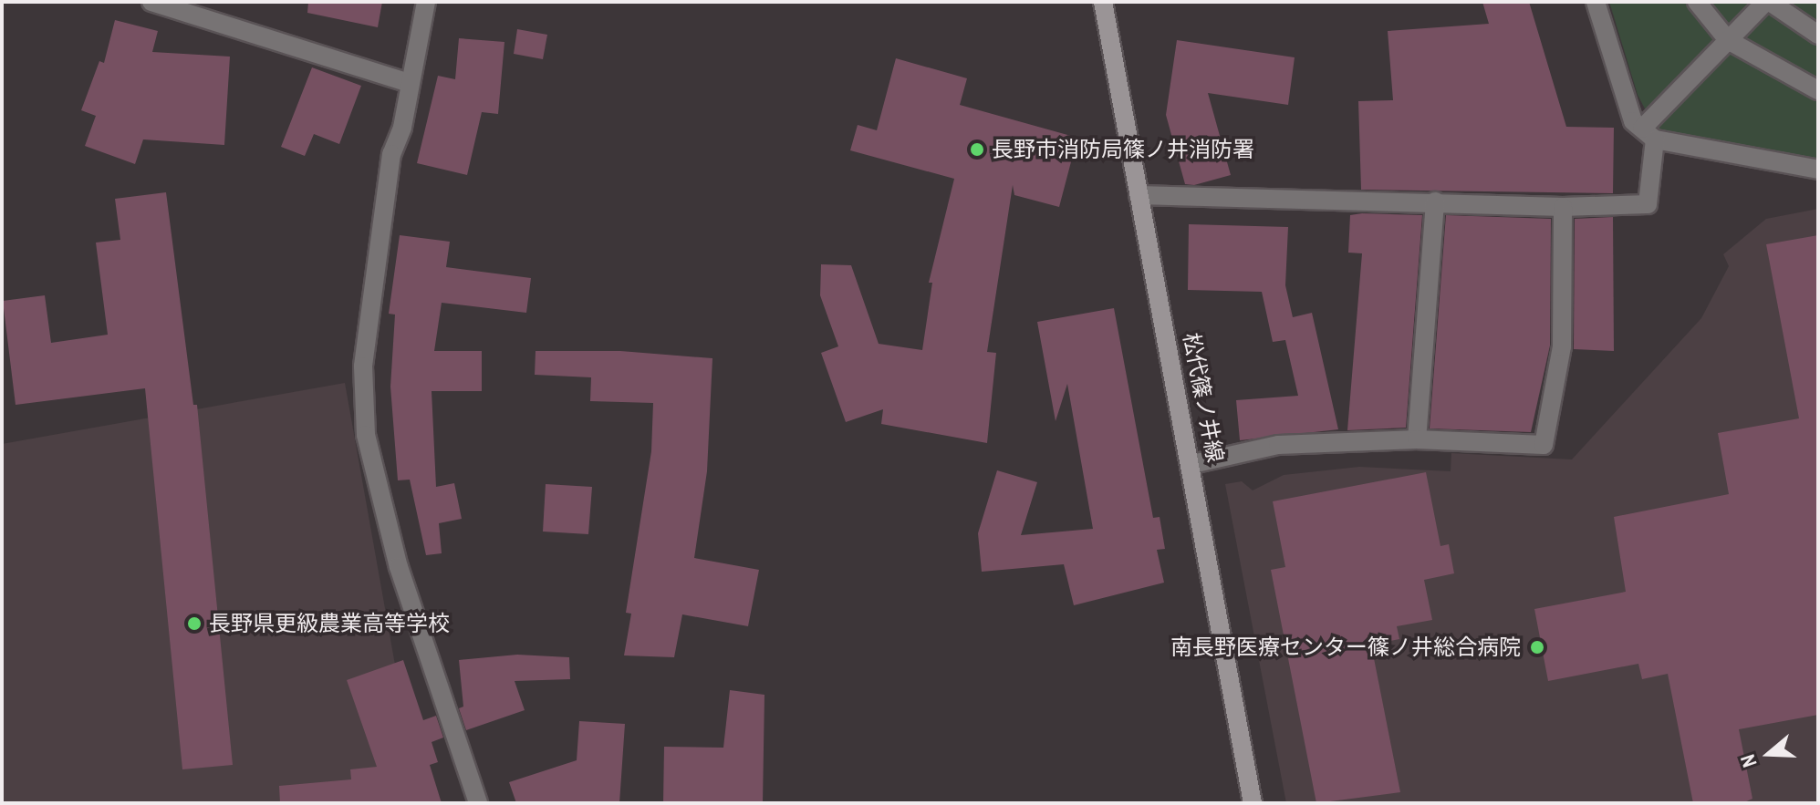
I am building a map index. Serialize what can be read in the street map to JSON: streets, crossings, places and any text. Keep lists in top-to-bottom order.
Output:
{
  "streets": {
    "main road": ["松代篠ノ井線"]
  },
  "places": ["長野市消防局篠ノ井消防署", "長野県更級農業高等学校", "南長野医療センター篠ノ井総合病院"],
  "north": "left"
}
